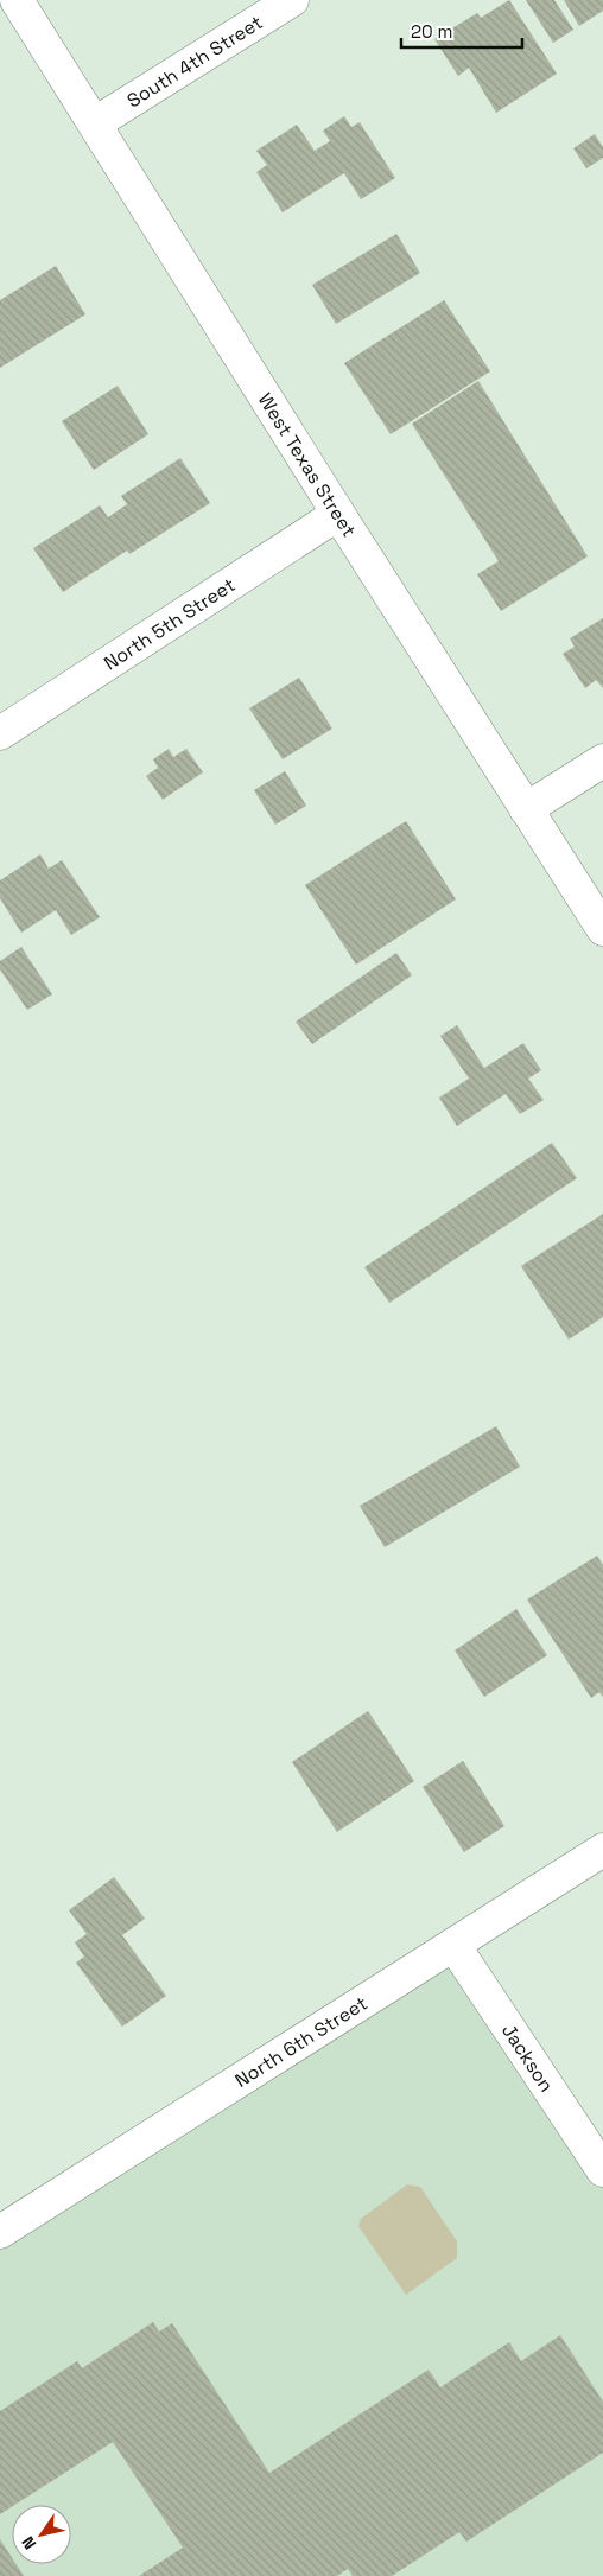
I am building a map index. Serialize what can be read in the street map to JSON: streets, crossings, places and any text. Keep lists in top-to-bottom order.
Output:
{
  "streets": {
    "street": [
      "South 4th Street",
      "West Texas Street",
      "North 5th Street",
      "North 6th Street",
      "Jackson"
    ]
  },
  "crossings": [
    ["South 4th Street", "West Texas Street"],
    ["West Texas Street", "North 5th Street"],
    ["North 6th Street", "Jackson"]
  ],
  "scale_bar": "20 m",
  "north": "bottom left"
}
